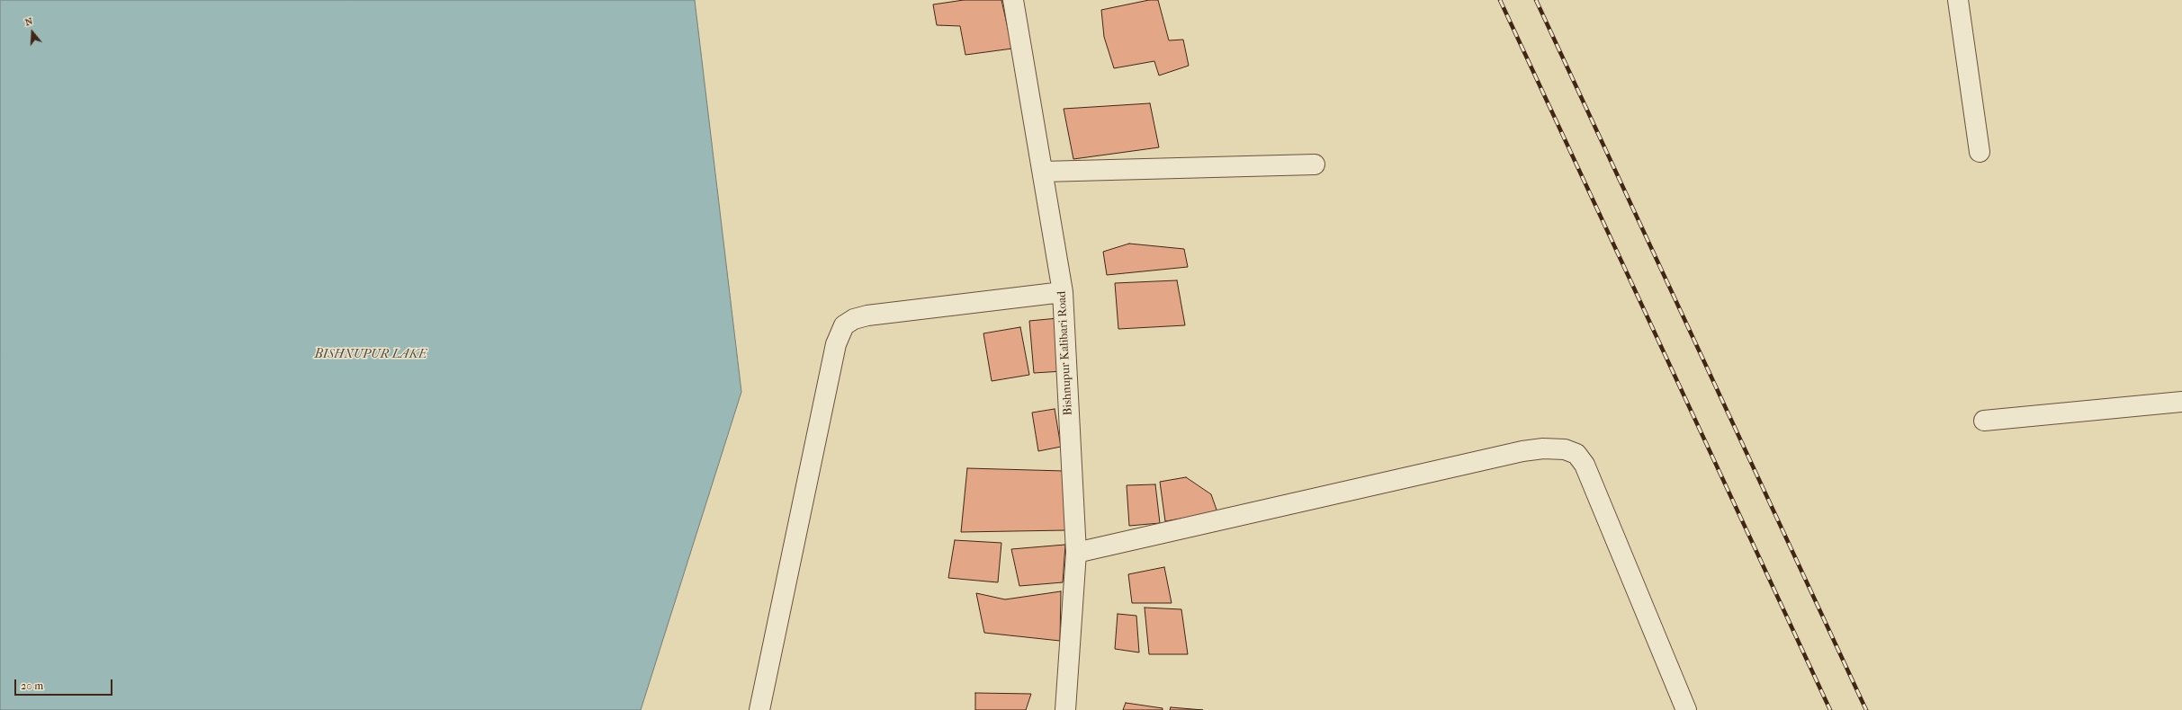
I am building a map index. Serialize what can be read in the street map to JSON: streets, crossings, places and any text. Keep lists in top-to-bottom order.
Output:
{
  "streets": {
    "street": ["Bishnupur Kalibari Road"]
  },
  "water": ["BISHNUPUR LAKE"],
  "scale_bar": "20 m",
  "north": "top"
}
